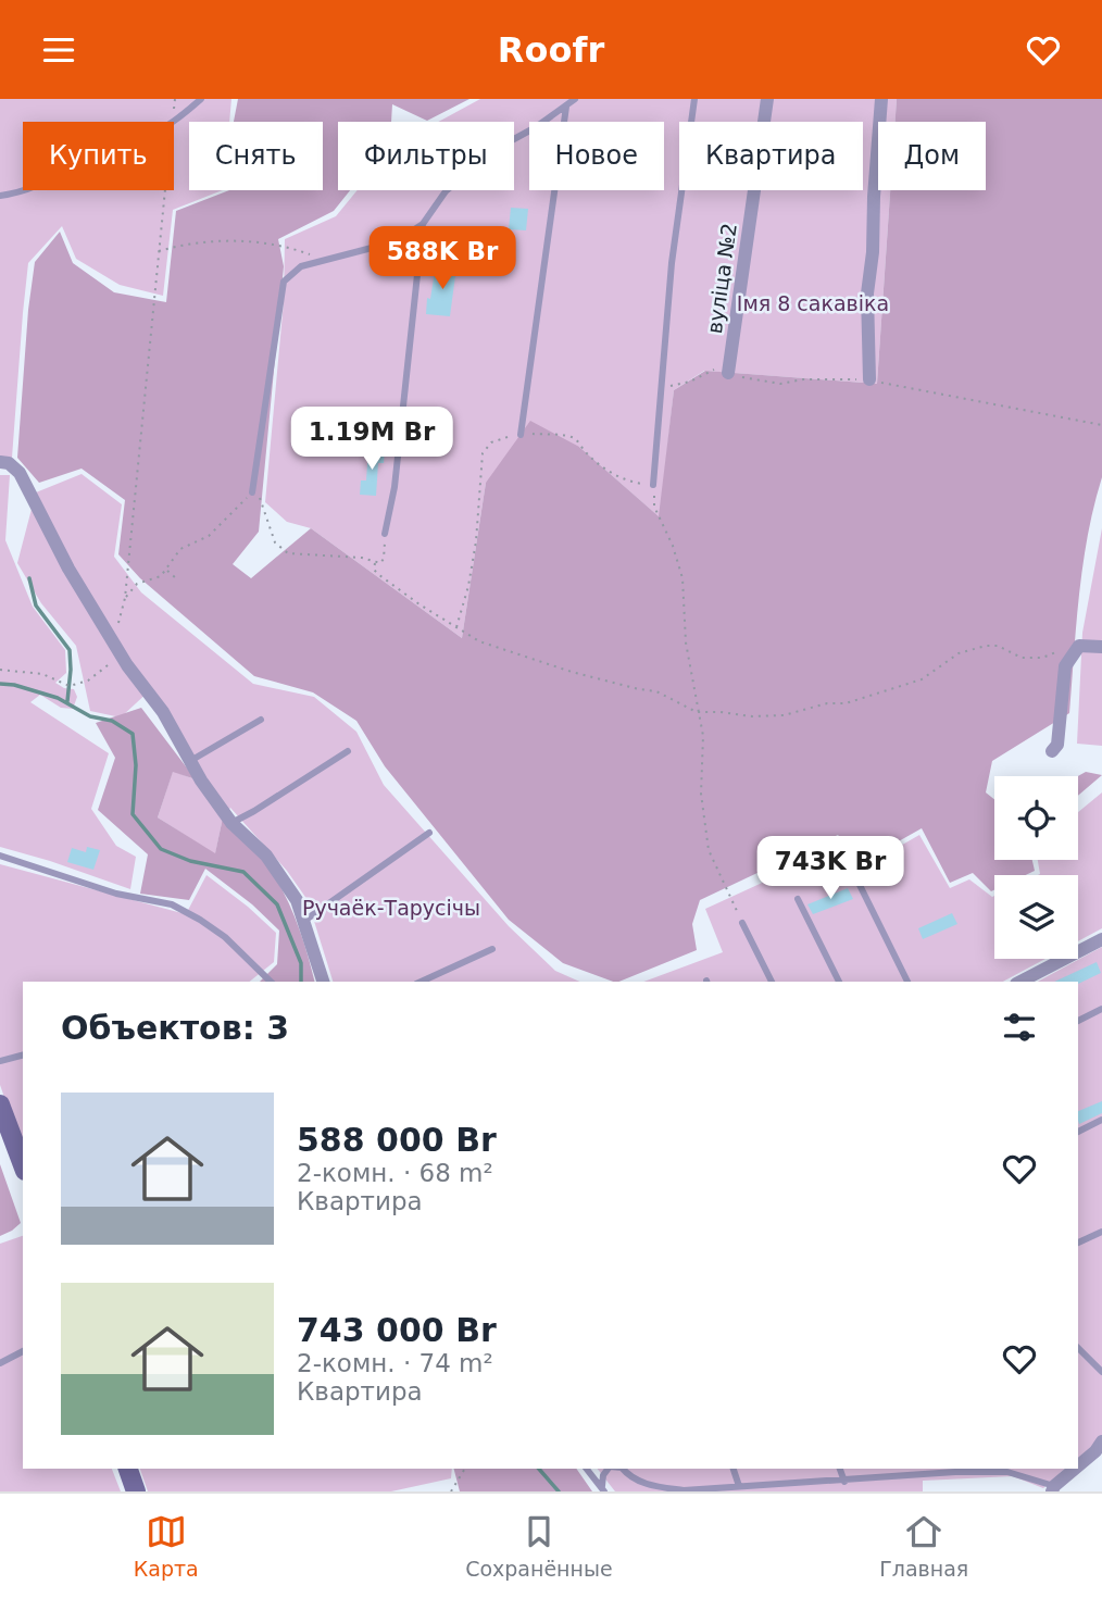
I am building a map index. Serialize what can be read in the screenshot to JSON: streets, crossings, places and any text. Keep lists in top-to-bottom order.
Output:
{
  "streets": {
    "street": ["вуліца №2"]
  },
  "parks": ["Імя 8 сакавіка", "Ручаёк-Тарусічы"],
  "page": {
    "header": "Roofr",
    "chip": [
      "Купить",
      "Снять",
      "Фильтры",
      "Новое",
      "Квартира",
      "Дом"
    ],
    "price": ["588K Br", "1.19M Br", "743K Br"],
    "heading": "Объектов: 3",
    "list": [
      {
        "name": "588 000 Br",
        "note": "2-комн. · 68 m² · Квартира"
      },
      {
        "name": "743 000 Br",
        "note": "2-комн. · 74 m² · Квартира"
      }
    ],
    "tabs": ["Карта", "Сохранённые", "Главная"]
  }
}
